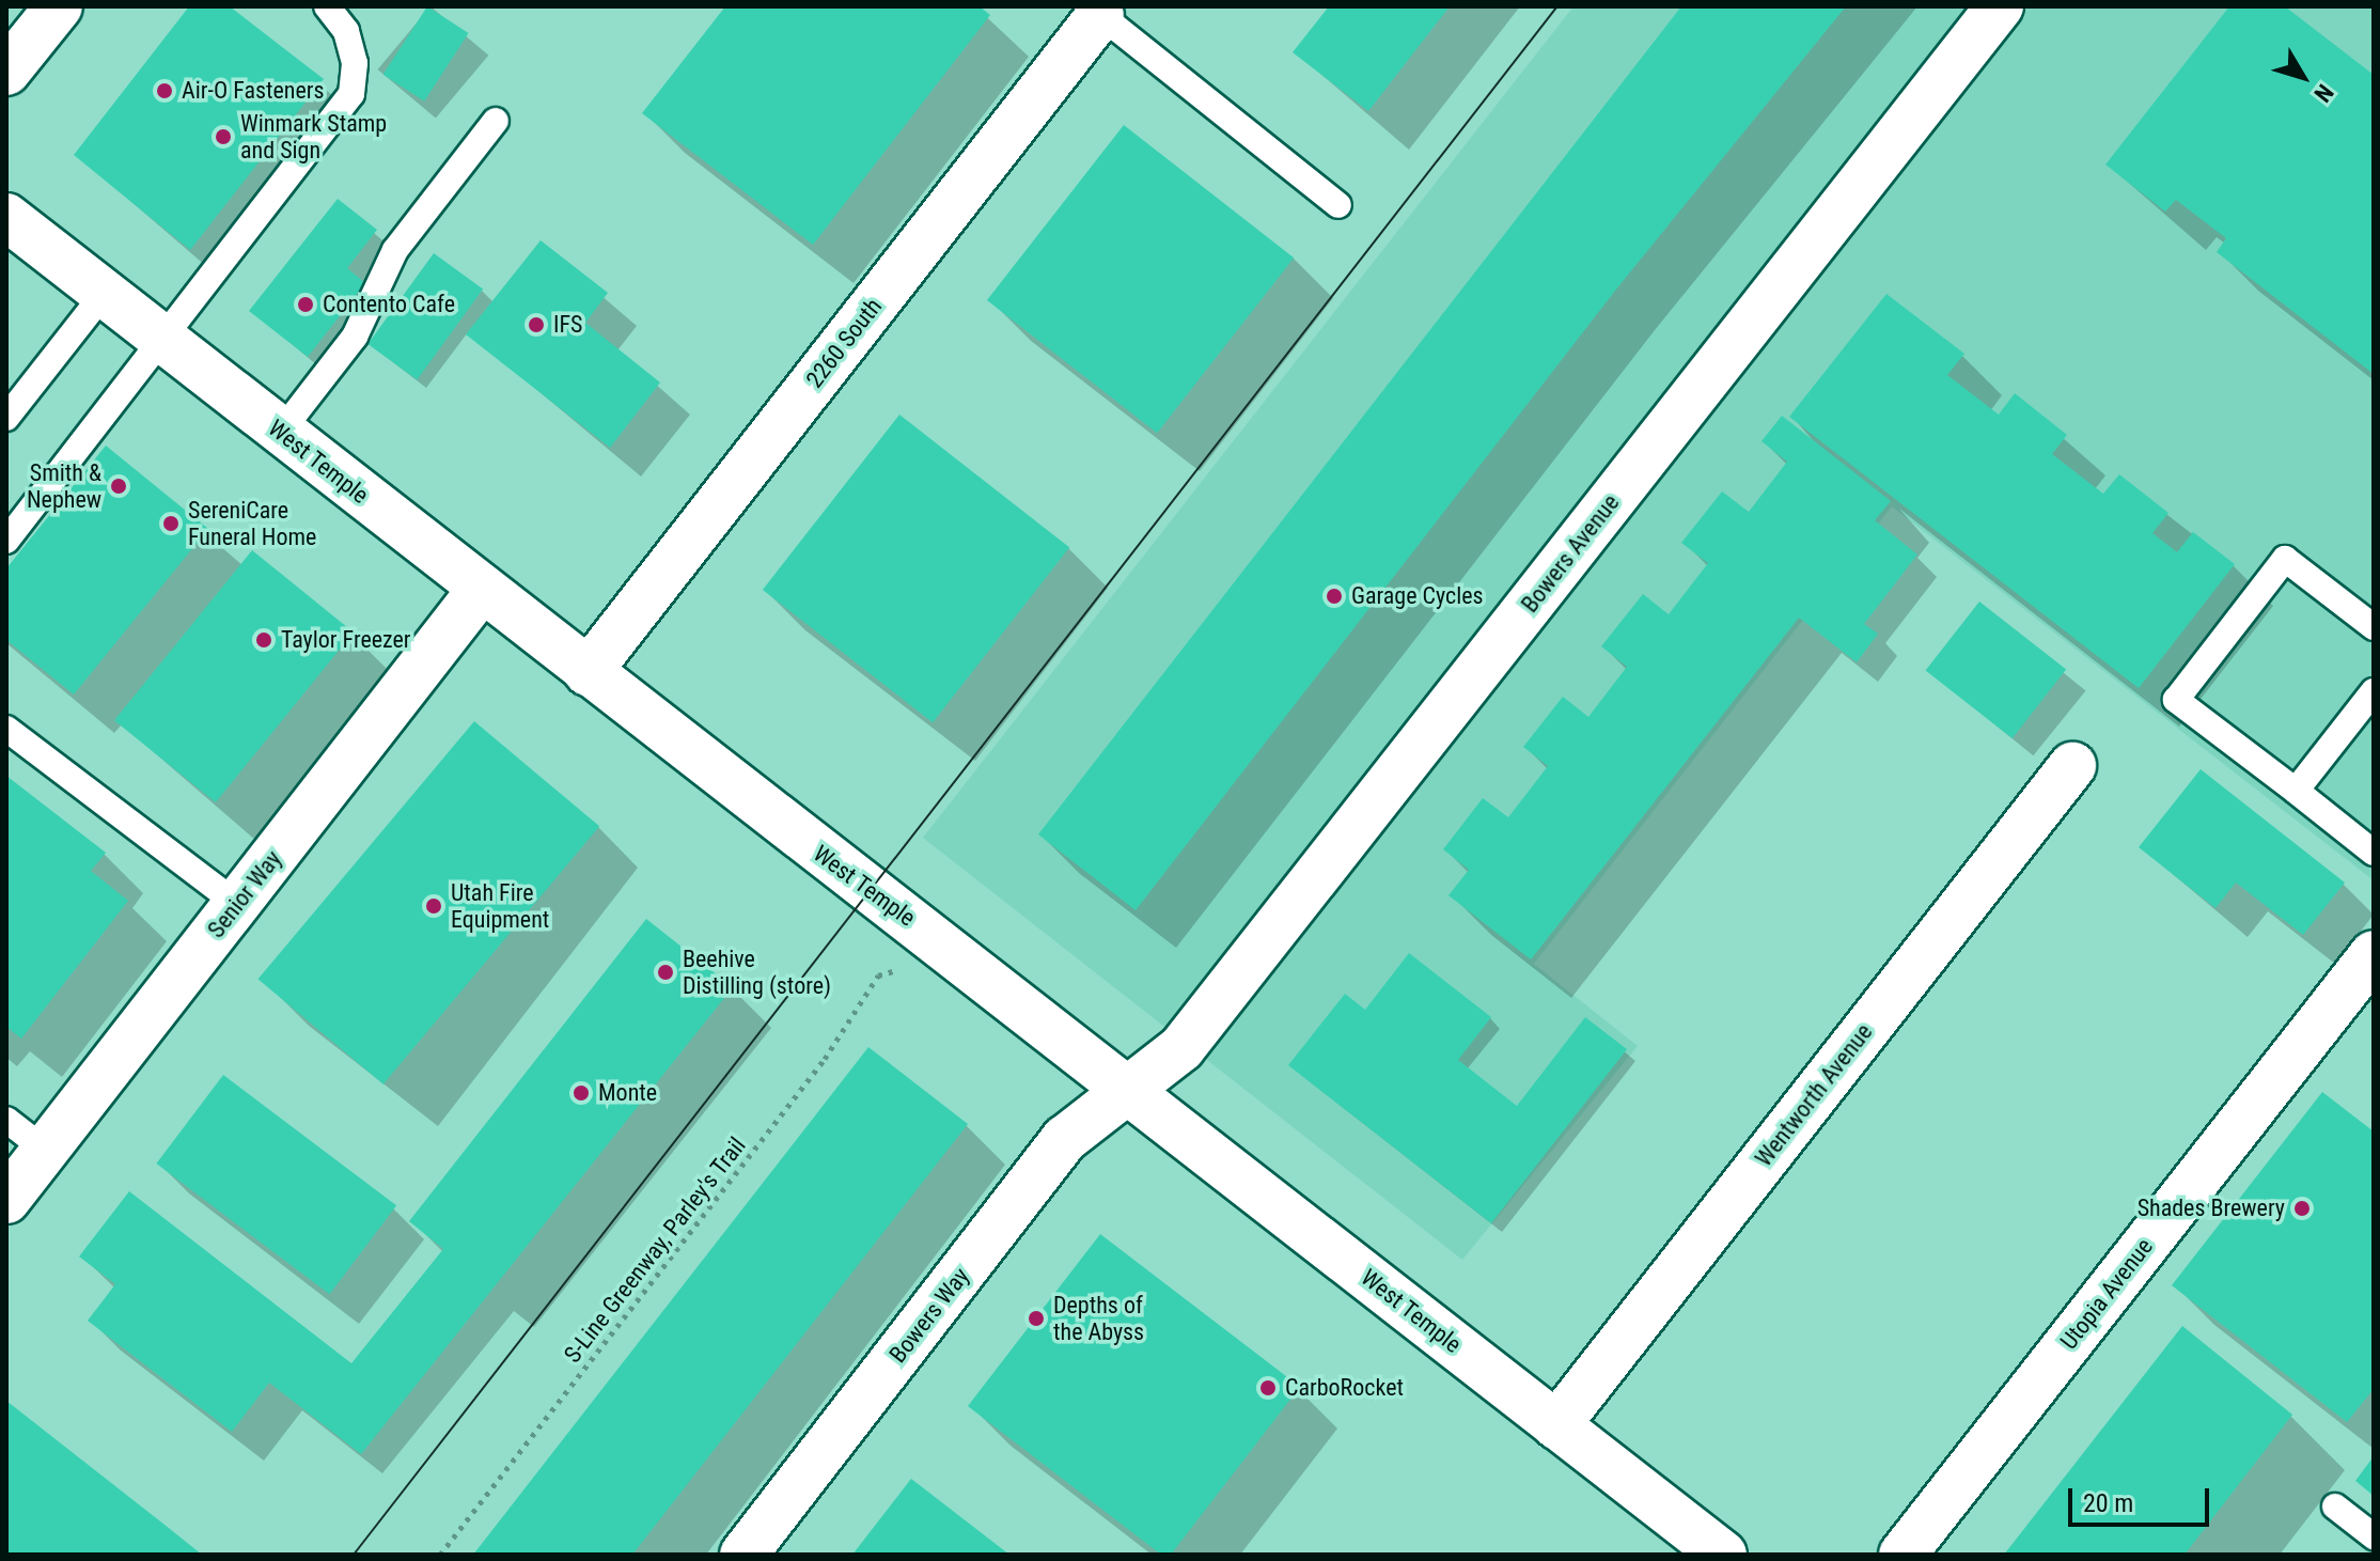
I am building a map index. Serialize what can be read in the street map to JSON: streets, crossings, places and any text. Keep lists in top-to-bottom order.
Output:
{
  "streets": {
    "street": [
      "2260 South",
      "West Temple",
      "Bowers Avenue",
      "Senior Way",
      "Wentworth Avenue",
      "Utopia Avenue",
      "Bowers Way"
    ],
    "path": ["S-Line Greenway, Parley's Trail"]
  },
  "crossings": [
    ["2260 South", "West Temple"],
    ["West Temple", "Bowers Avenue"],
    ["West Temple", "Senior Way"],
    ["West Temple", "Wentworth Avenue"],
    ["West Temple", "Bowers Way"],
    ["Bowers Avenue", "Bowers Way"]
  ],
  "places": [
    "Air-O Fasteners",
    "Winmark Stamp and Sign",
    "Contento Cafe",
    "IFS",
    "Smith & Nephew",
    "SereniCare Funeral Home",
    "Garage Cycles",
    "Taylor Freezer",
    "Utah Fire Equipment",
    "Beehive Distilling (store)",
    "Monte",
    "Shades Brewery",
    "Depths of the Abyss",
    "CarboRocket"
  ],
  "scale_bar": "20 m",
  "north": "bottom right"
}
